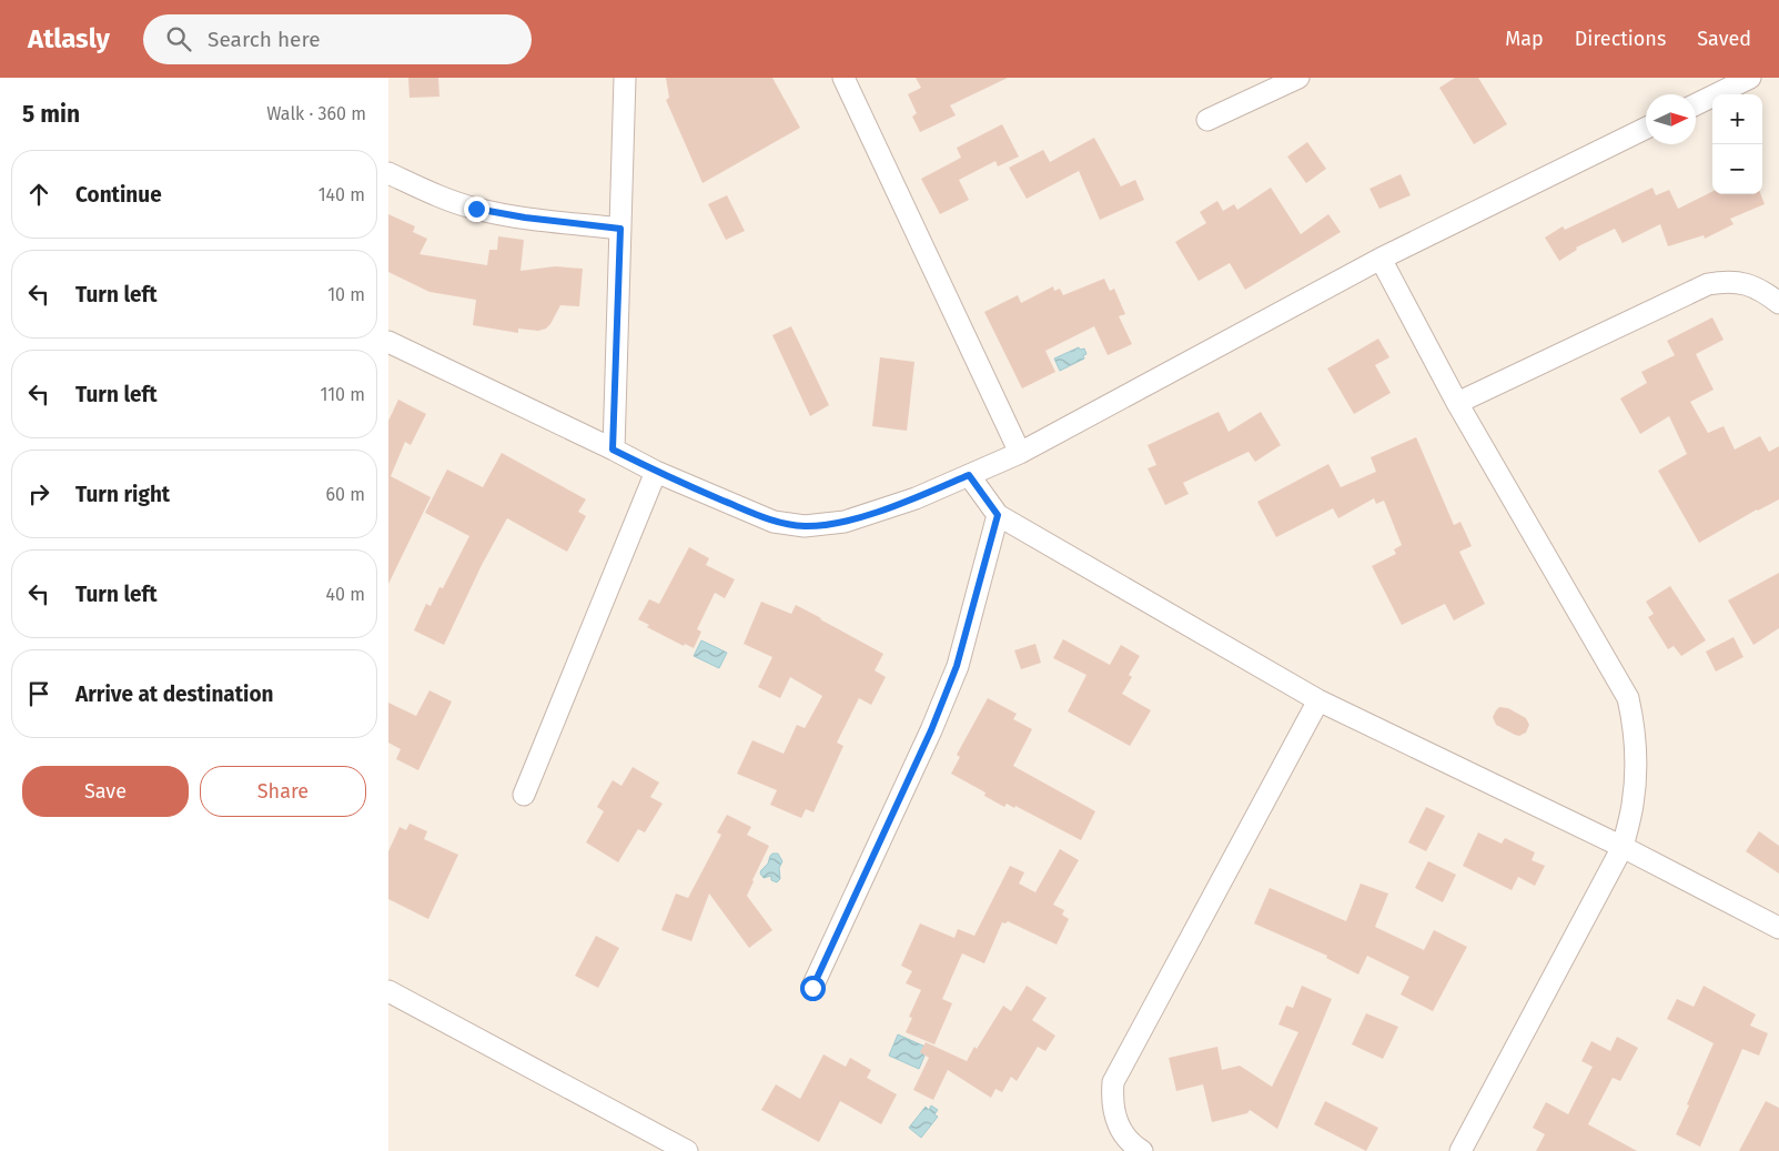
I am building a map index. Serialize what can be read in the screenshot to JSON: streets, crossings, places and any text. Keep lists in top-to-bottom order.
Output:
{
  "north": "right",
  "page": {
    "header": "Atlasly",
    "search": "Search here",
    "nav": ["Map", "Directions", "Saved"],
    "heading": ["5 min", "Walk · 360 m"],
    "map_buttons": ["+", "−"],
    "list": [
      ["Continue", "140 m"],
      ["Turn left", "10 m"],
      ["Turn left", "110 m"],
      ["Turn right", "60 m"],
      ["Turn left", "40 m"],
      "Arrive at destination"
    ],
    "buttons": ["Save", "Share"]
  }
}
